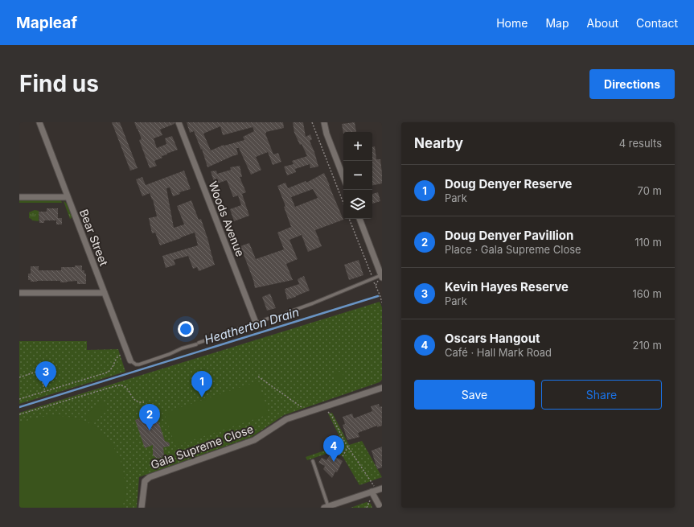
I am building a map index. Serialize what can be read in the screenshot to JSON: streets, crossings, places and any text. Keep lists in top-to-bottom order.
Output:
{
  "streets": {
    "street": ["Woods Avenue", "Bear Street", "Gala Supreme Close"]
  },
  "water": ["Heatherton Drain"],
  "page": {
    "header": "Mapleaf",
    "nav": [
      "Home",
      "Map",
      "About",
      "Contact"
    ],
    "buttons": [
      "Directions",
      ["Save", "Share"]
    ],
    "title": "Find us",
    "heading": ["Nearby", "4 results"],
    "map_buttons": ["+", "−"],
    "list": [
      {
        "mark": "1",
        "name": "Doug Denyer Reserve",
        "note": "Park",
        "value": "70 m"
      },
      {
        "mark": "2",
        "name": "Doug Denyer Pavillion",
        "note": "Place · Gala Supreme Close",
        "value": "110 m"
      },
      {
        "mark": "3",
        "name": "Kevin Hayes Reserve",
        "note": "Park",
        "value": "160 m"
      },
      {
        "mark": "4",
        "name": "Oscars Hangout",
        "note": "Café · Hall Mark Road",
        "value": "210 m"
      }
    ],
    "pins": [
      "3",
      "1",
      "2",
      "4"
    ]
  }
}
